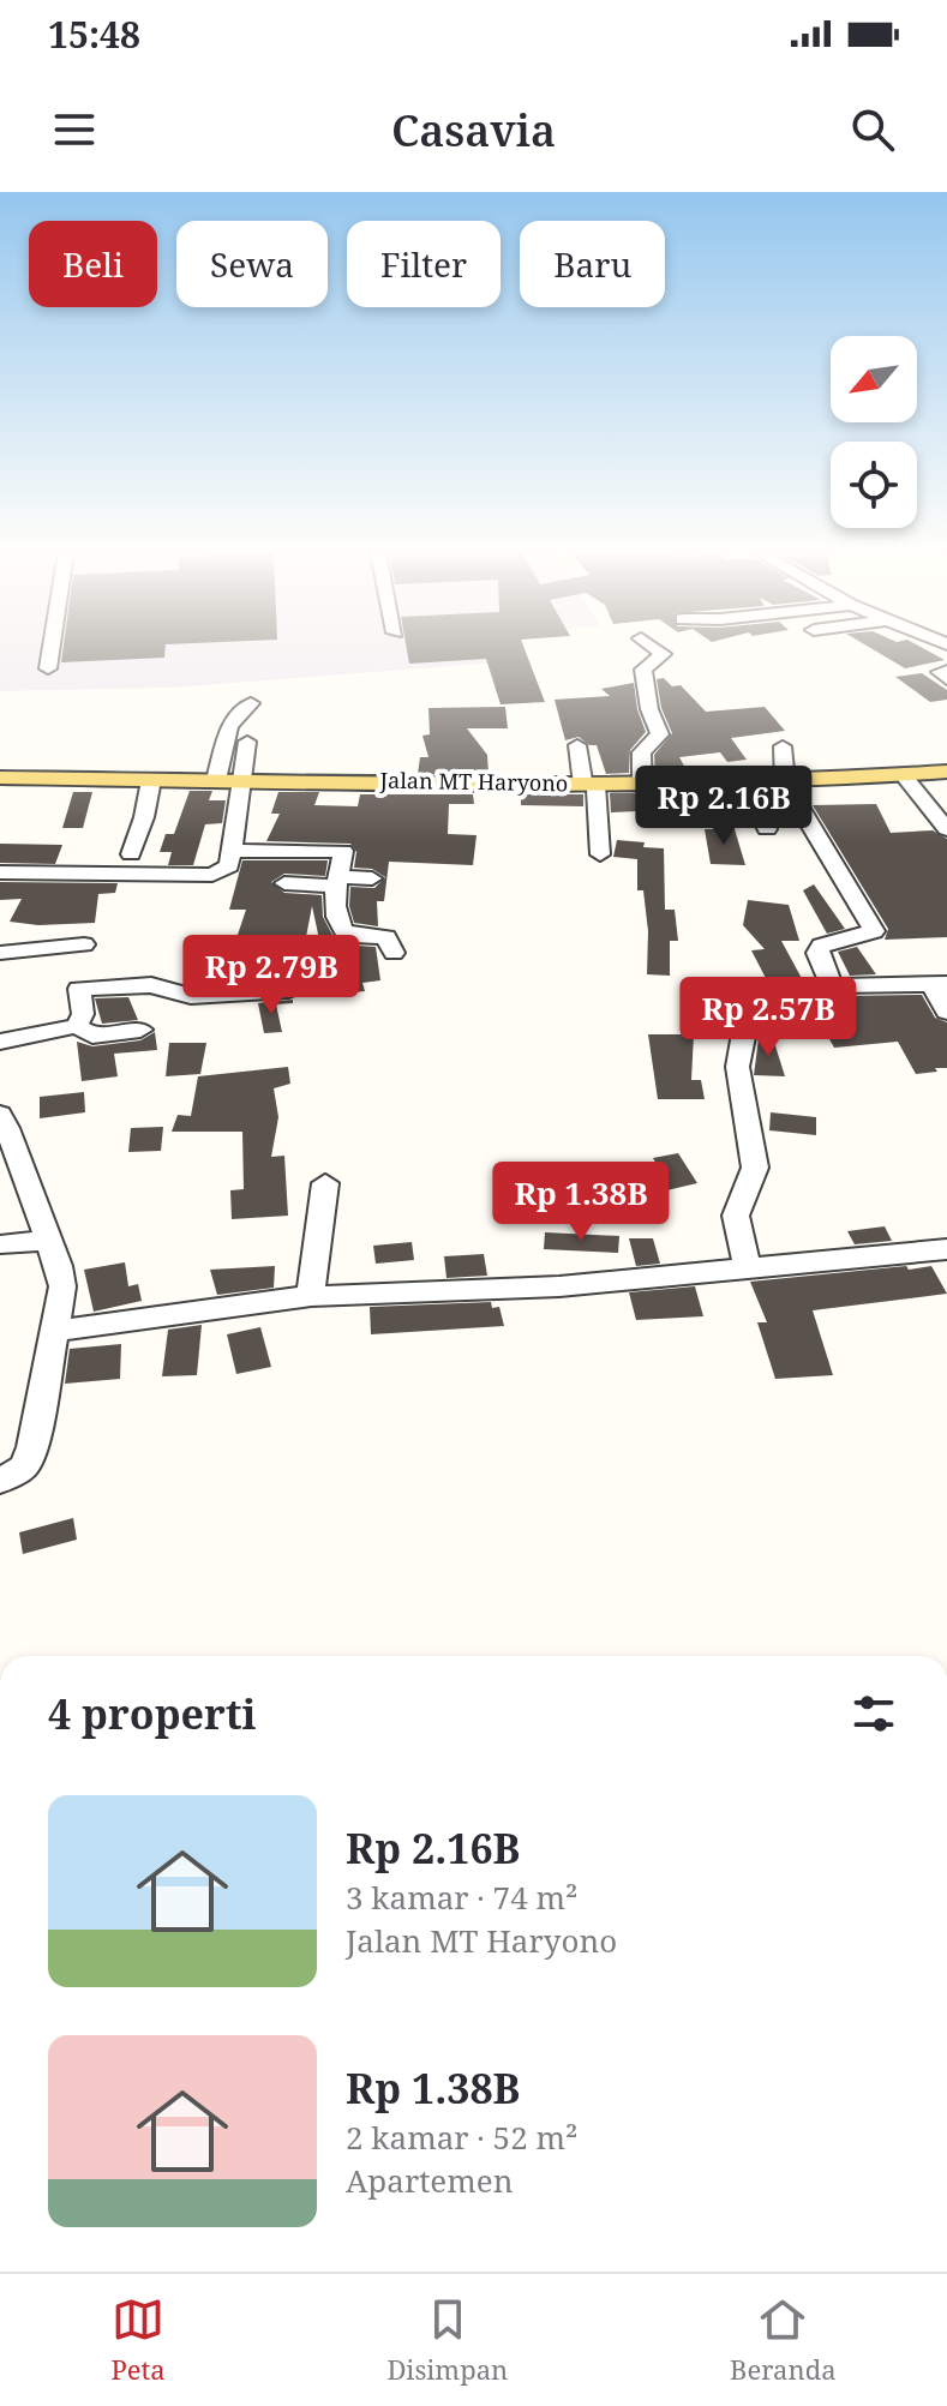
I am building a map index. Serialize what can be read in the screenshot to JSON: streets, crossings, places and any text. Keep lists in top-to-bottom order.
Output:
{
  "streets": {
    "main road": ["Jalan MT Haryono"]
  },
  "north": "bottom left",
  "page": {
    "status": "15:48",
    "header": "Casavia",
    "chip": [
      "Beli",
      "Sewa",
      "Filter",
      "Baru"
    ],
    "price": [
      "Rp 2.16B",
      "Rp 2.79B",
      "Rp 2.57B",
      "Rp 1.38B"
    ],
    "heading": "4 properti",
    "list": [
      {
        "name": "Rp 2.16B",
        "note": "3 kamar · 74 m² · Jalan MT Haryono"
      },
      {
        "name": "Rp 1.38B",
        "note": "2 kamar · 52 m² · Apartemen"
      }
    ],
    "tabs": ["Peta", "Disimpan", "Beranda"]
  }
}
